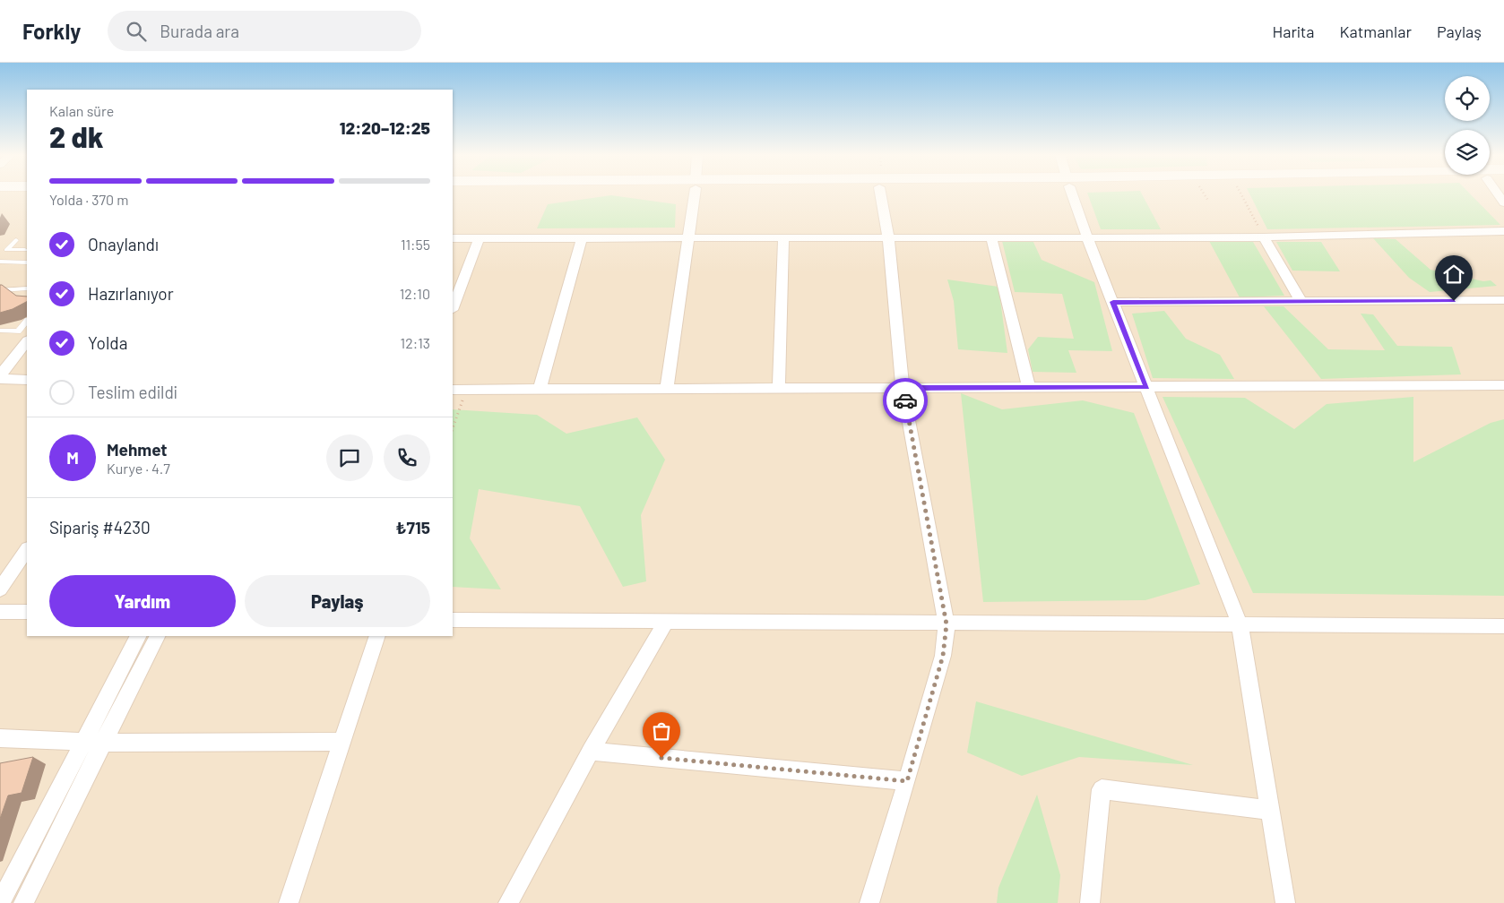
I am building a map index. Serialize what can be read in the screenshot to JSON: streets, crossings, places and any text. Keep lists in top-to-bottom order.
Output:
{
  "page": {
    "header": "Forkly",
    "search": "Burada ara",
    "nav": ["Harita", "Katmanlar", "Paylaş"],
    "heading": ["2 dk", "Kalan süre", "12:20–12:25"],
    "panel": [
      "Mehmet",
      "Kurye · 4.7",
      "Sipariş #4230",
      "₺715"
    ],
    "bar": "Yolda · 370 m",
    "list": [
      ["Onaylandı", "11:55"],
      ["Hazırlanıyor", "12:10"],
      ["Yolda", "12:13"],
      "Teslim edildi"
    ],
    "round": "M",
    "buttons": ["Yardım", "Paylaş"]
  }
}
